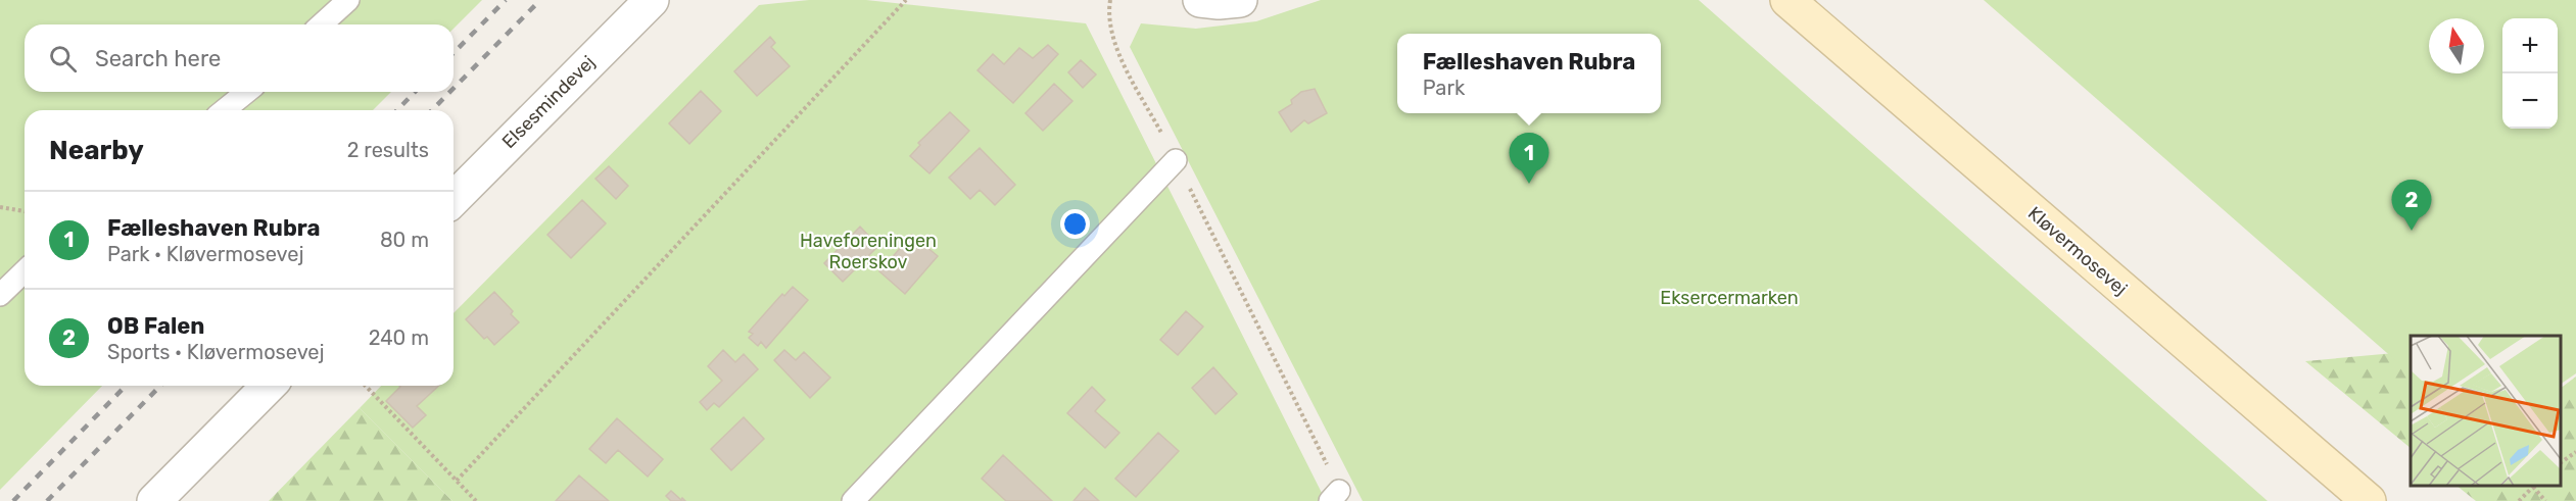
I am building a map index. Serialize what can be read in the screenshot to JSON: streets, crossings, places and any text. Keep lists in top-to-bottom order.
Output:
{
  "streets": {
    "main road": ["Kløvermosevej"],
    "street": ["Elsesmindevej"]
  },
  "parks": ["Haveforeningen Roerskov", "Eksercermarken"],
  "north": "top",
  "page": {
    "map_buttons": ["+", "−"],
    "search": "Search here",
    "popup": ["Fælleshaven Rubra", "Park"],
    "heading": ["Nearby", "2 results"],
    "pins": ["1", "2"],
    "list": [
      {
        "mark": "1",
        "name": "Fælleshaven Rubra",
        "note": "Park · Kløvermosevej",
        "value": "80 m"
      },
      {
        "mark": "2",
        "name": "OB Falen",
        "note": "Sports · Kløvermosevej",
        "value": "240 m"
      }
    ]
  }
}
